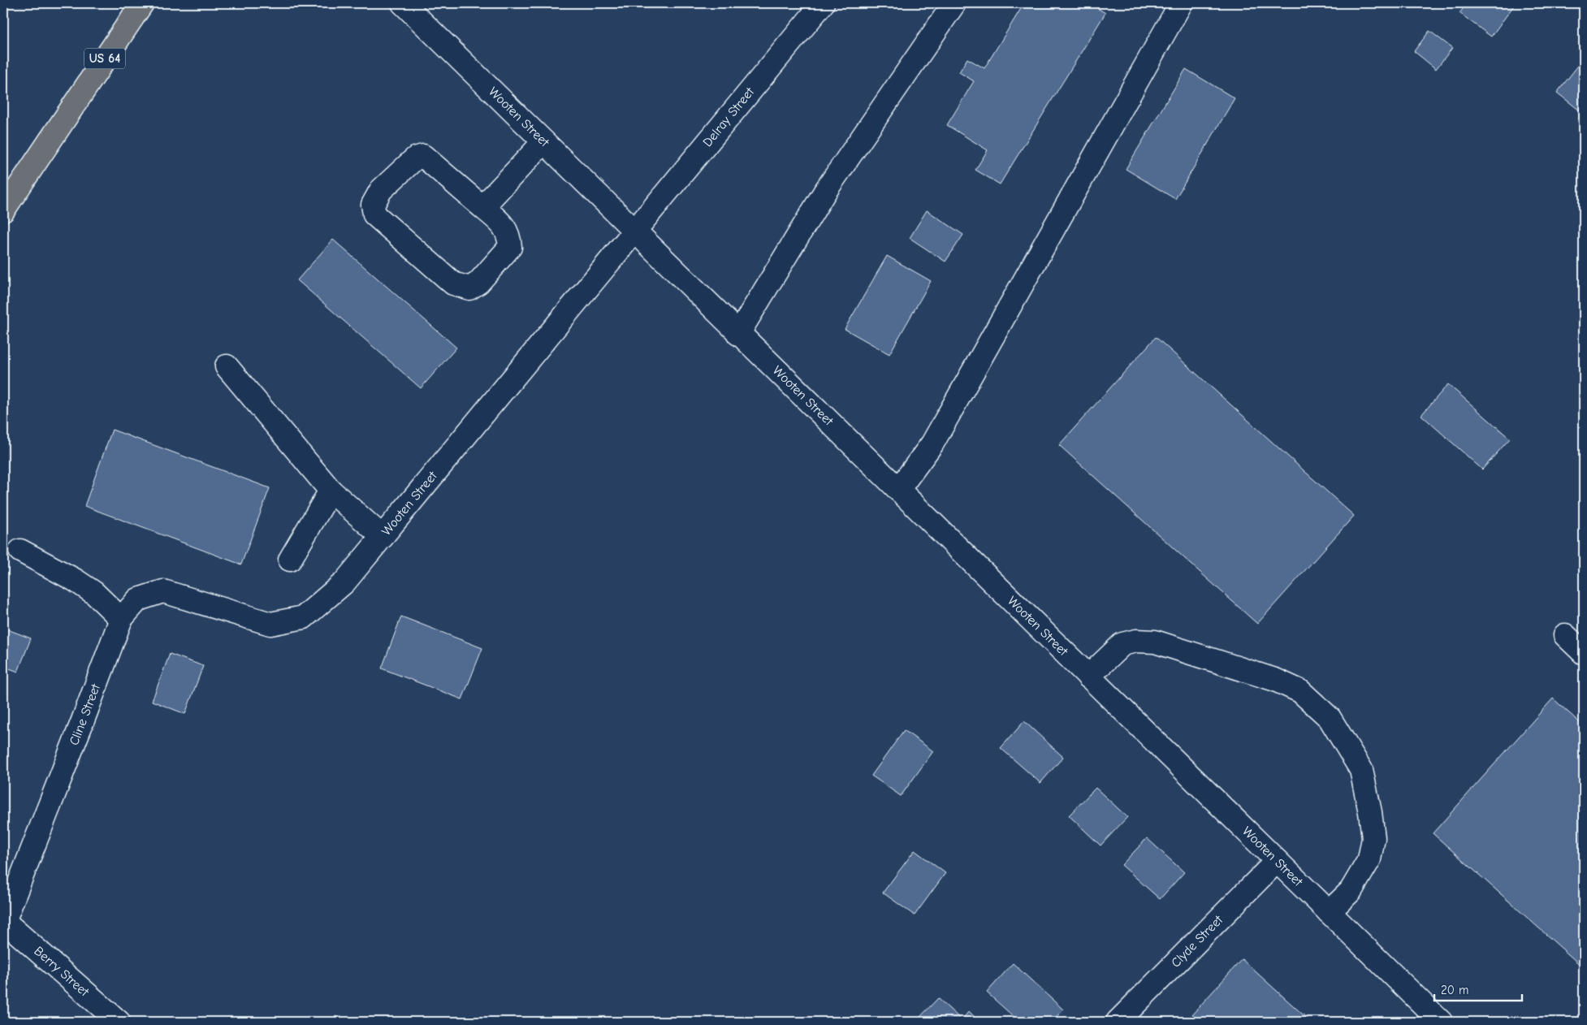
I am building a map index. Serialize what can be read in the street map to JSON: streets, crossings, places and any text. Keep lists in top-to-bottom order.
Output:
{
  "streets": {
    "highway": ["US 64"],
    "street": [
      "Wooten Street",
      "Delray Street",
      "Cline Street",
      "Clyde Street",
      "Berry Street"
    ]
  },
  "crossings": [
    ["Wooten Street", "Delray Street"],
    ["Wooten Street", "Cline Street"],
    ["Wooten Street", "Clyde Street"],
    ["Cline Street", "Berry Street"]
  ],
  "scale_bar": "20 m"
}
